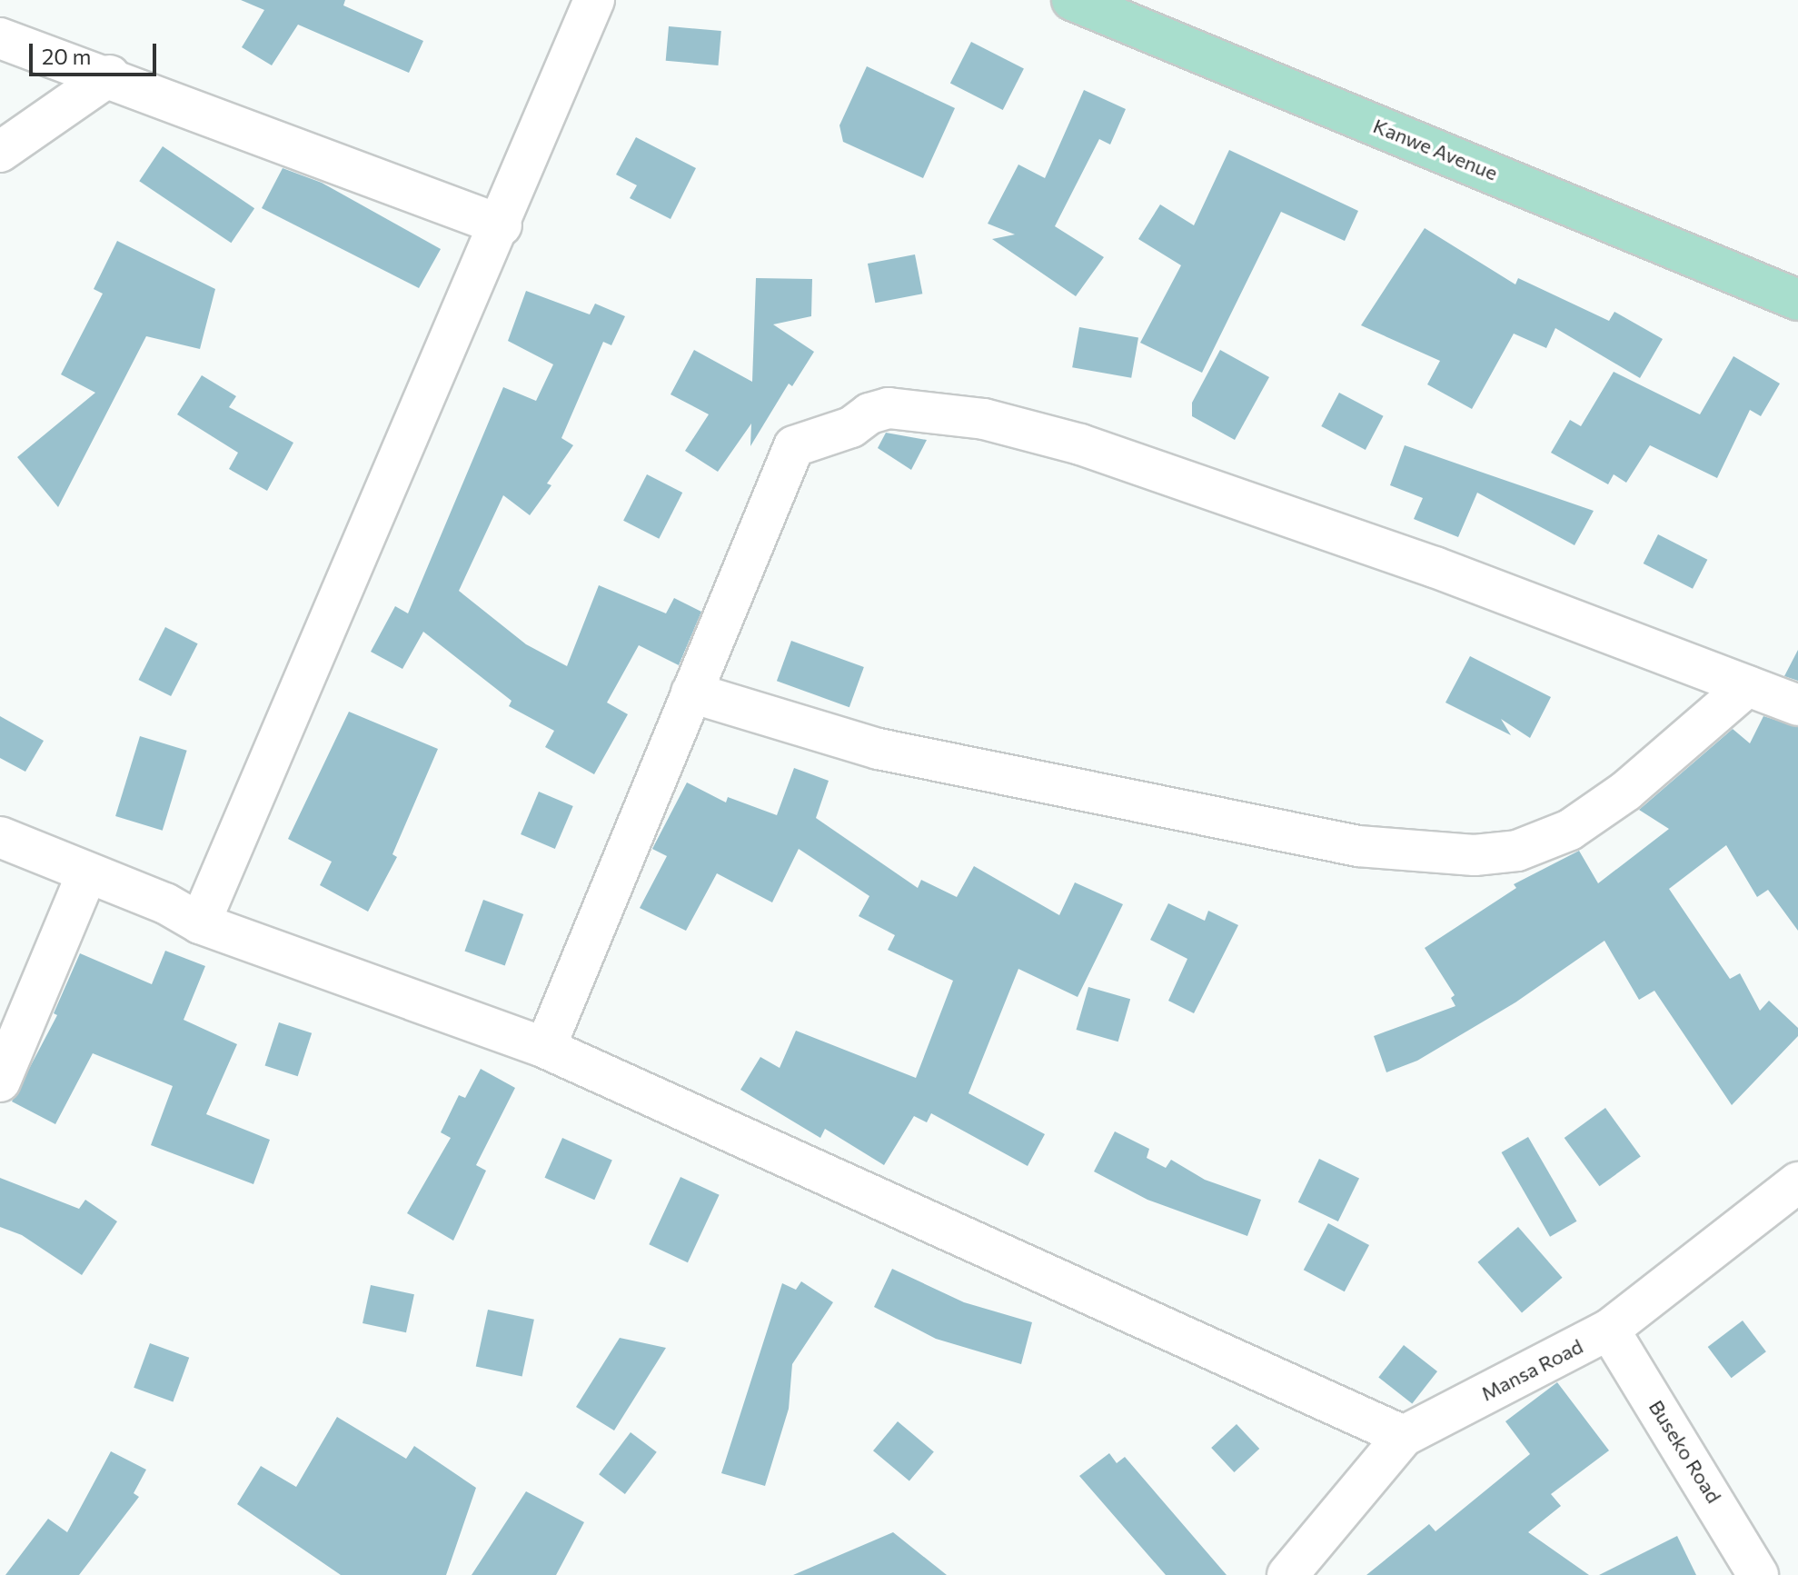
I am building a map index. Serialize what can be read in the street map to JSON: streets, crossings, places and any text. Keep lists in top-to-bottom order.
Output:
{
  "streets": {
    "main road": ["Kanwe Avenue"],
    "street": ["Mansa Road", "Buseko Road"]
  },
  "crossings": [
    ["Mansa Road", "Buseko Road"]
  ],
  "scale_bar": "20 m"
}
